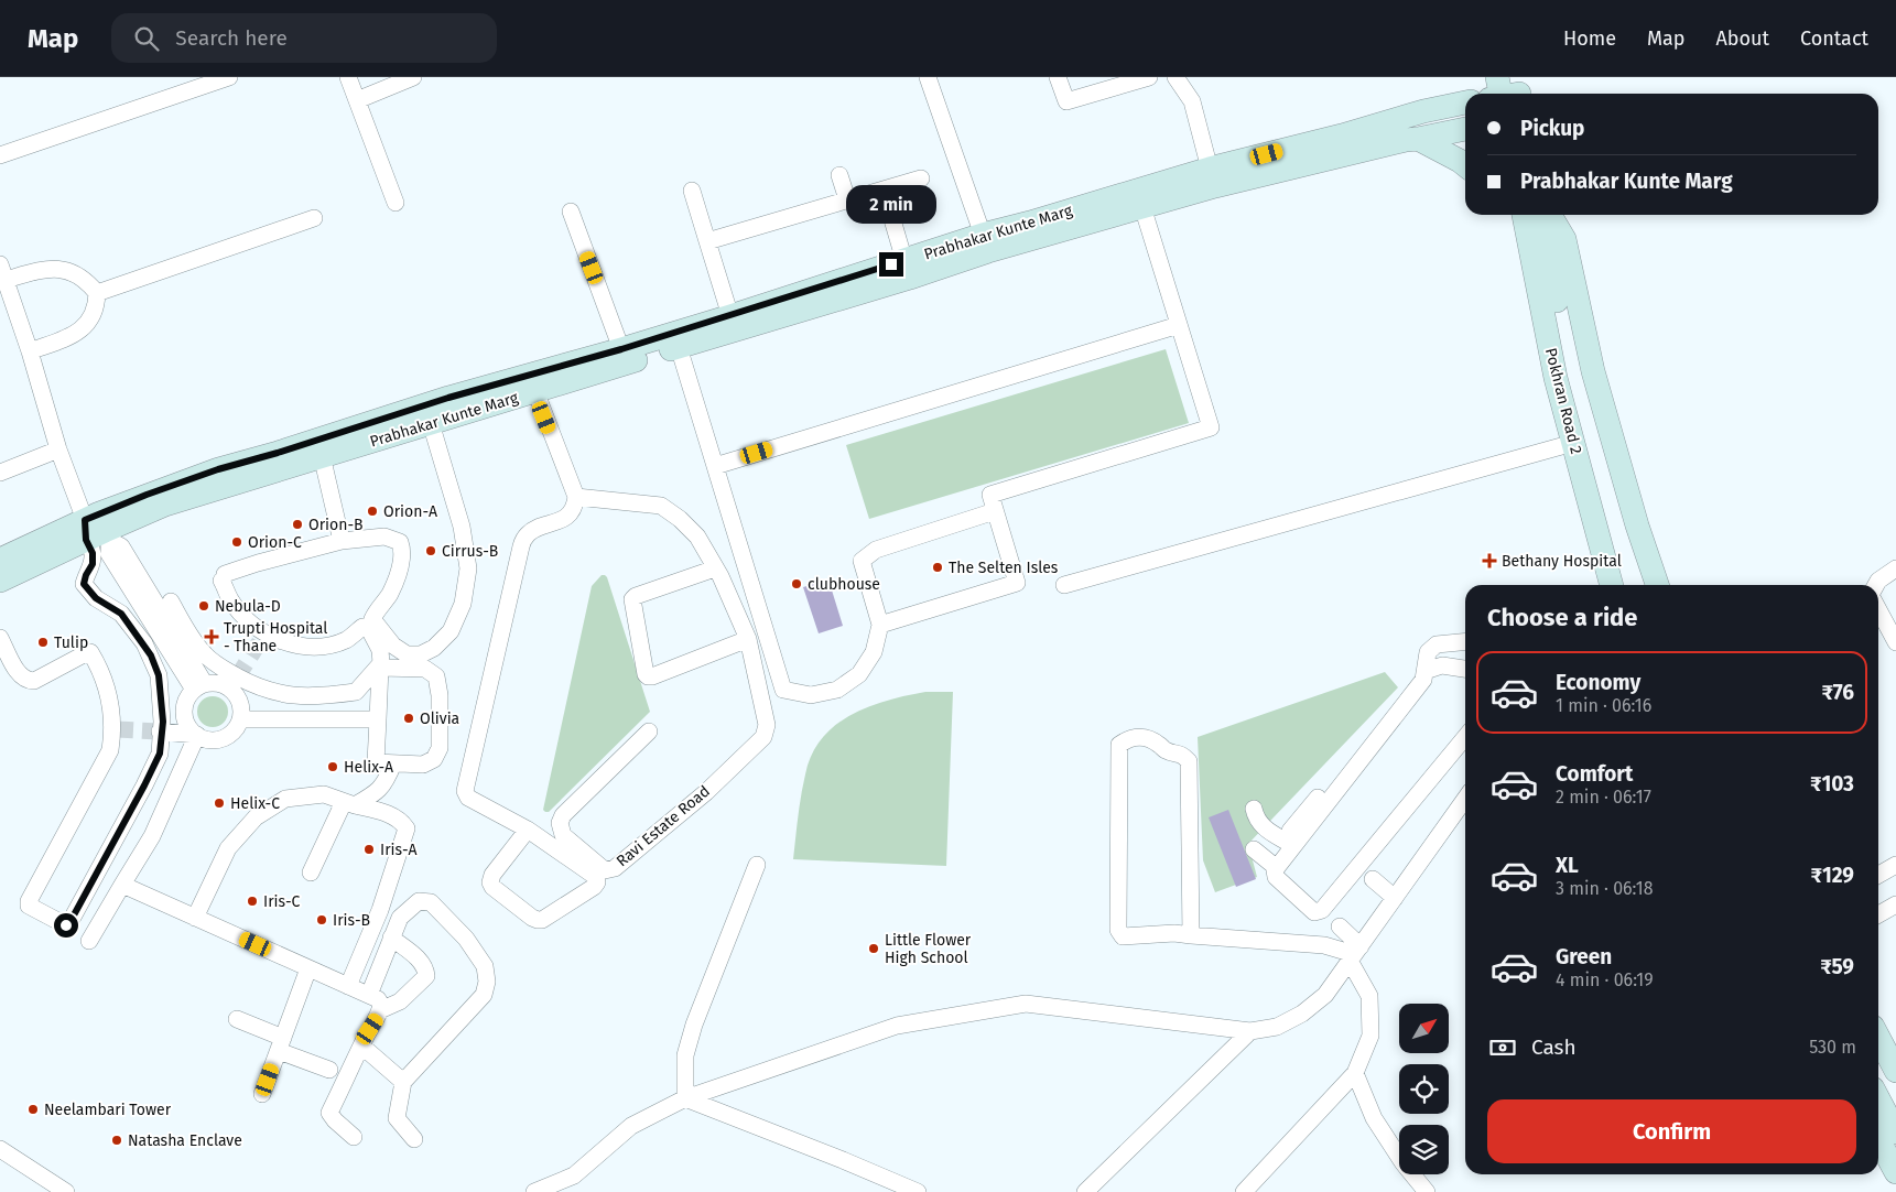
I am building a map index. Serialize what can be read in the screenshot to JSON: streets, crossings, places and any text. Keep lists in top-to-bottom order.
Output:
{
  "streets": {
    "street": ["Prabhakar Kunte Marg", "Pokhran Road 2", "Ravi Estate Road"]
  },
  "places": {
    "other": [
      "Orion-A",
      "Orion-B",
      "Orion-C",
      "Cirrus-B",
      "The Selten Isles",
      "clubhouse",
      "Nebula-D",
      "Tulip",
      "Olivia",
      "Helix-A",
      "Helix-C",
      "Iris-A",
      "Iris-C",
      "Iris-B",
      "Little Flower High School",
      "Neelambari Tower",
      "Natasha Enclave"
    ],
    "health": ["Bethany Hospital", "Trupti Hospital - Thane"]
  },
  "north": "top right",
  "page": {
    "header": "Map",
    "search": "Search here",
    "nav": [
      "Home",
      "Map",
      "About",
      "Contact"
    ],
    "banner": ["Pickup", "Prabhakar Kunte Marg"],
    "bubble": "2 min",
    "heading": "Choose a ride",
    "list": [
      {
        "name": "Economy",
        "note": "1 min · 06:16",
        "value": "₹76"
      },
      {
        "name": "Comfort",
        "note": "2 min · 06:17",
        "value": "₹103"
      },
      {
        "name": "XL",
        "note": "3 min · 06:18",
        "value": "₹129"
      },
      {
        "name": "Green",
        "note": "4 min · 06:19",
        "value": "₹59"
      }
    ],
    "pay": ["Cash", "530 m"],
    "buttons": "Confirm"
  }
}
